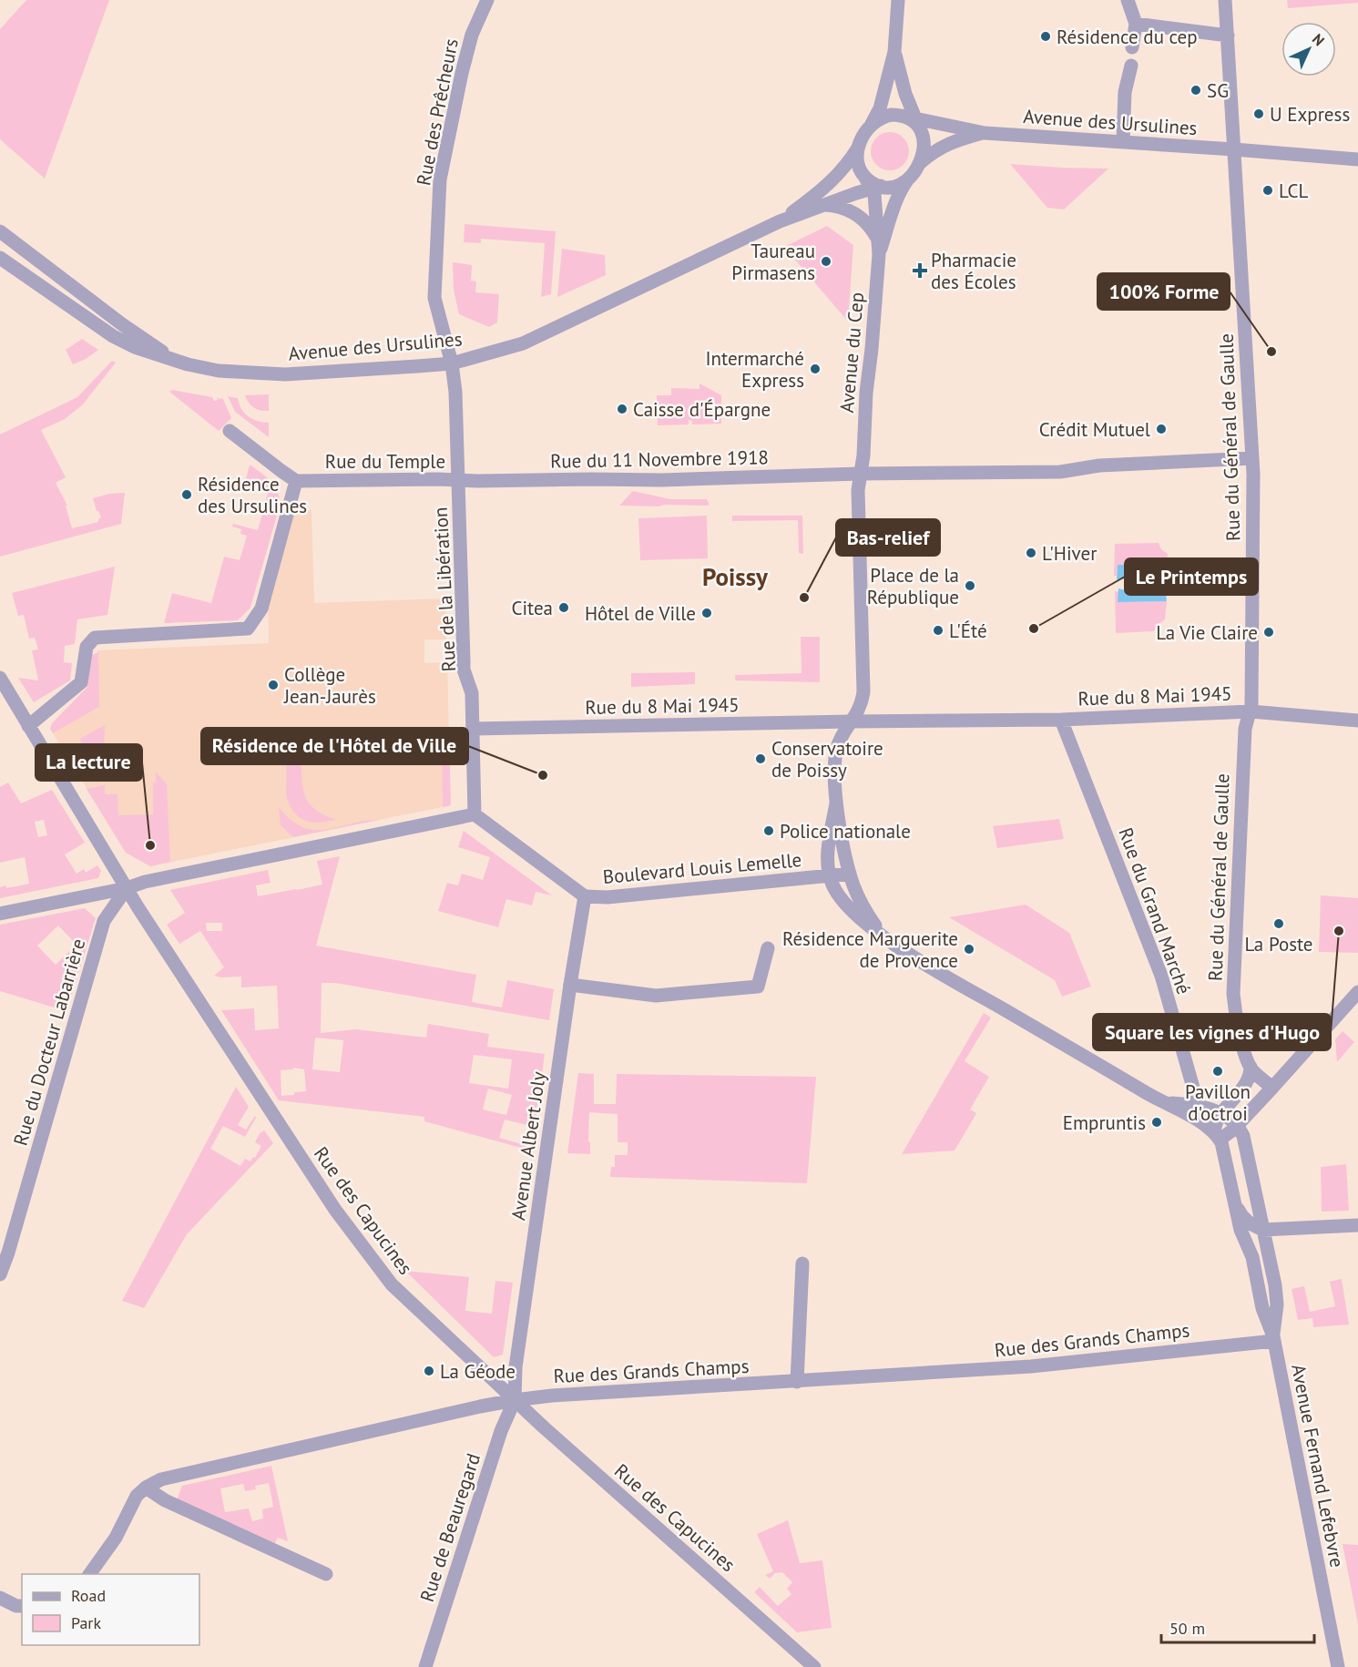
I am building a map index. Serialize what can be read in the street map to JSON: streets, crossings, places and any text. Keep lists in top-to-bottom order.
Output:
{
  "streets": {
    "street": [
      "Rue des Prêcheurs",
      "Avenue des Ursulines",
      "Avenue du Cep",
      "Rue du Général de Gaulle",
      "Rue du 11 Novembre 1918",
      "Rue du Temple",
      "Rue de la Libération",
      "Rue du 8 Mai 1945",
      "Boulevard Louis Lemelle",
      "Rue du Grand Marché",
      "Rue du Docteur Labarrière",
      "Avenue Albert Joly",
      "Rue des Capucines",
      "Rue des Grands Champs",
      "Avenue Fernand Lefebvre",
      "Rue de Beauregard"
    ]
  },
  "crossings": [
    ["Rue des Prêcheurs", "Avenue des Ursulines"],
    ["Rue des Prêcheurs", "Rue de la Libération"],
    ["Avenue des Ursulines", "Avenue du Cep"],
    ["Avenue des Ursulines", "Rue du Général de Gaulle"],
    ["Avenue des Ursulines", "Rue de la Libération"],
    ["Avenue du Cep", "Rue du 11 Novembre 1918"],
    ["Rue du Général de Gaulle", "Rue du 8 Mai 1945"],
    ["Rue du 11 Novembre 1918", "Rue du Temple"],
    ["Rue du 11 Novembre 1918", "Rue de la Libération"],
    ["Rue du Temple", "Rue de la Libération"],
    ["Rue de la Libération", "Rue du 8 Mai 1945"],
    ["Rue de la Libération", "Boulevard Louis Lemelle"],
    ["Rue du 8 Mai 1945", "Rue du Grand Marché"],
    ["Boulevard Louis Lemelle", "Rue du Grand Marché"],
    ["Boulevard Louis Lemelle", "Avenue Albert Joly"],
    ["Boulevard Louis Lemelle", "Avenue Fernand Lefebvre"],
    ["Rue du Docteur Labarrière", "Rue des Capucines"],
    ["Avenue Albert Joly", "Rue des Capucines"],
    ["Avenue Albert Joly", "Rue des Grands Champs"],
    ["Avenue Albert Joly", "Rue de Beauregard"],
    ["Rue des Capucines", "Rue des Grands Champs"],
    ["Rue des Capucines", "Rue de Beauregard"],
    ["Rue des Grands Champs", "Avenue Fernand Lefebvre"],
    ["Rue des Grands Champs", "Rue de Beauregard"]
  ],
  "districts": ["Poissy"],
  "places": {
    "other": [
      "Résidence du cep",
      "SG",
      "U Express",
      "LCL",
      "Taureau Pirmasens",
      "100% Forme",
      "Intermarché Express",
      "Caisse d'Épargne",
      "Crédit Mutuel",
      "Résidence des Ursulines",
      "L'Hiver",
      "Place de la République",
      "Bas-relief",
      "Citea",
      "Hôtel de Ville",
      "Le Printemps",
      "L'Été",
      "La Vie Claire",
      "Collège Jean-Jaurès",
      "Conservatoire de Poissy",
      "Résidence de l'Hôtel de Ville",
      "Police nationale",
      "La lecture",
      "La Poste",
      "Square les vignes d'Hugo",
      "Résidence Marguerite de Provence",
      "Pavillon d'octroi",
      "Empruntis",
      "La Géode"
    ],
    "health": ["Pharmacie des Écoles"]
  },
  "legend": ["Road", "Park"],
  "scale_bar": "50 m",
  "north": "top right"
}
